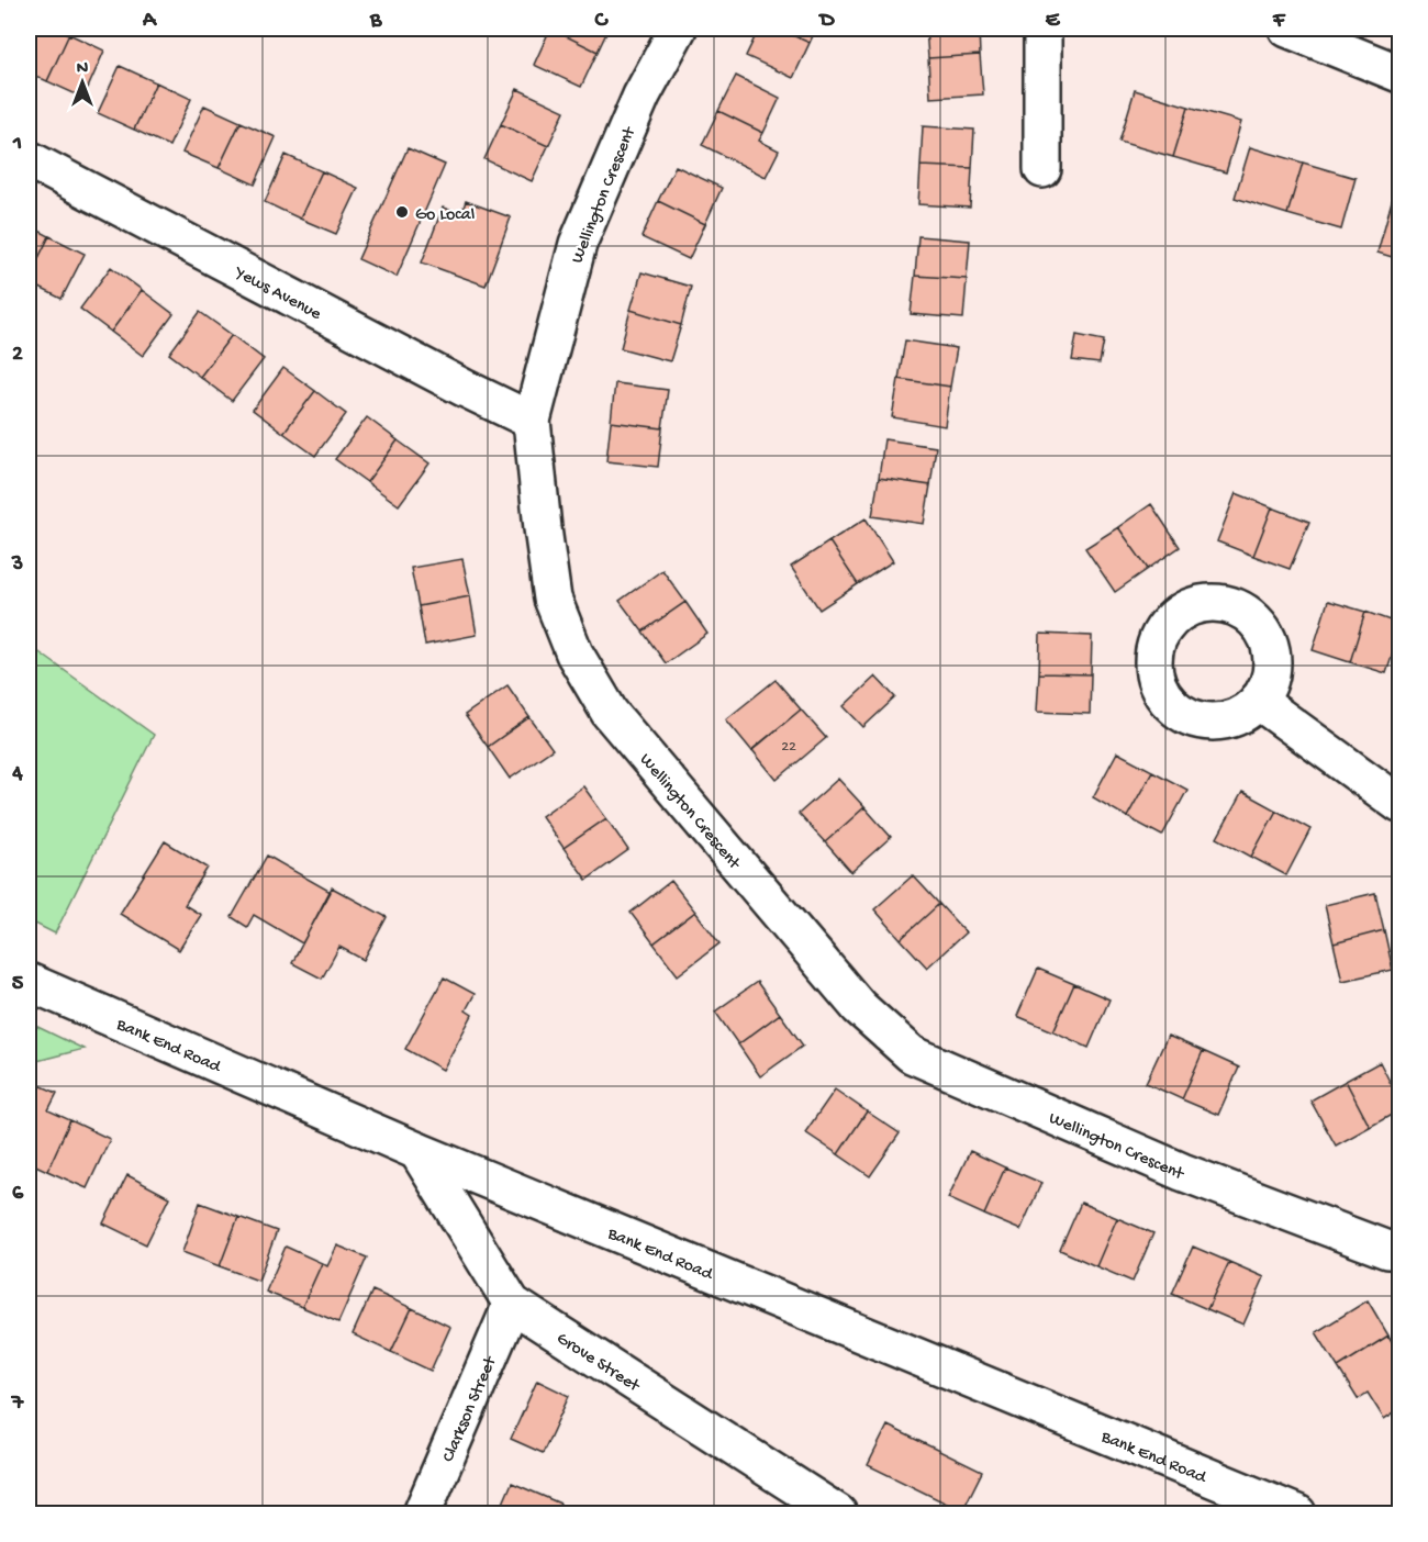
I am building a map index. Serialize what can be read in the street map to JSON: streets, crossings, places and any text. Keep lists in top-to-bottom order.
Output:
{
  "streets": {
    "street": [
      "Wellington Crescent",
      "Yews Avenue",
      "Bank End Road",
      "Grove Street",
      "Clarkson Street"
    ]
  },
  "crossings": [
    ["Wellington Crescent", "Yews Avenue"],
    ["Bank End Road", "Grove Street"],
    ["Grove Street", "Clarkson Street"]
  ],
  "places": ["Go Local"],
  "house_numbers": ["22"],
  "north": "top",
  "grid": {
    "columns": [
      "A",
      "B",
      "C",
      "D",
      "E",
      "F"
    ],
    "rows": [
      "1",
      "2",
      "3",
      "4",
      "5",
      "6",
      "7"
    ]
  }
}
